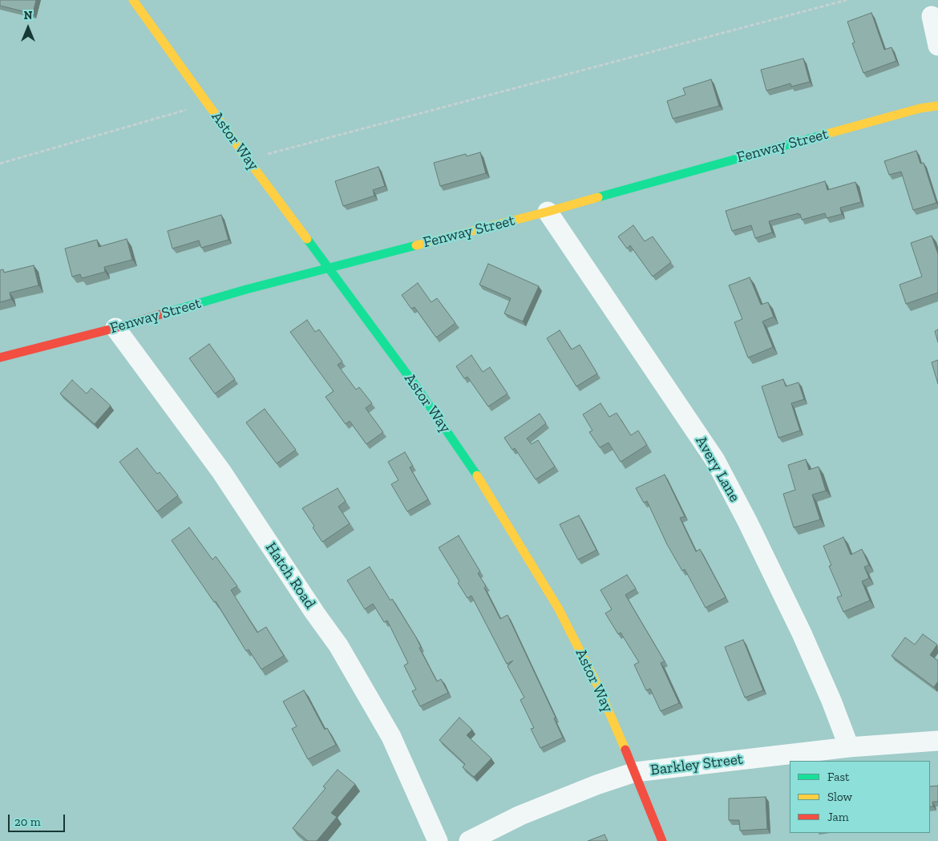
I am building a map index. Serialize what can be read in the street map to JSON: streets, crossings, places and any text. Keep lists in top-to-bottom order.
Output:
{
  "streets": {
    "street": [
      "Astor Way",
      "Fenway Street",
      "Avery Lane",
      "Hatch Road",
      "Barkley Street"
    ]
  },
  "crossings": [
    ["Astor Way", "Fenway Street"],
    ["Astor Way", "Barkley Street"],
    ["Fenway Street", "Avery Lane"],
    ["Fenway Street", "Hatch Road"],
    ["Avery Lane", "Barkley Street"]
  ],
  "legend": ["Fast", "Slow", "Jam"],
  "scale_bar": "20 m",
  "north": "top"
}
